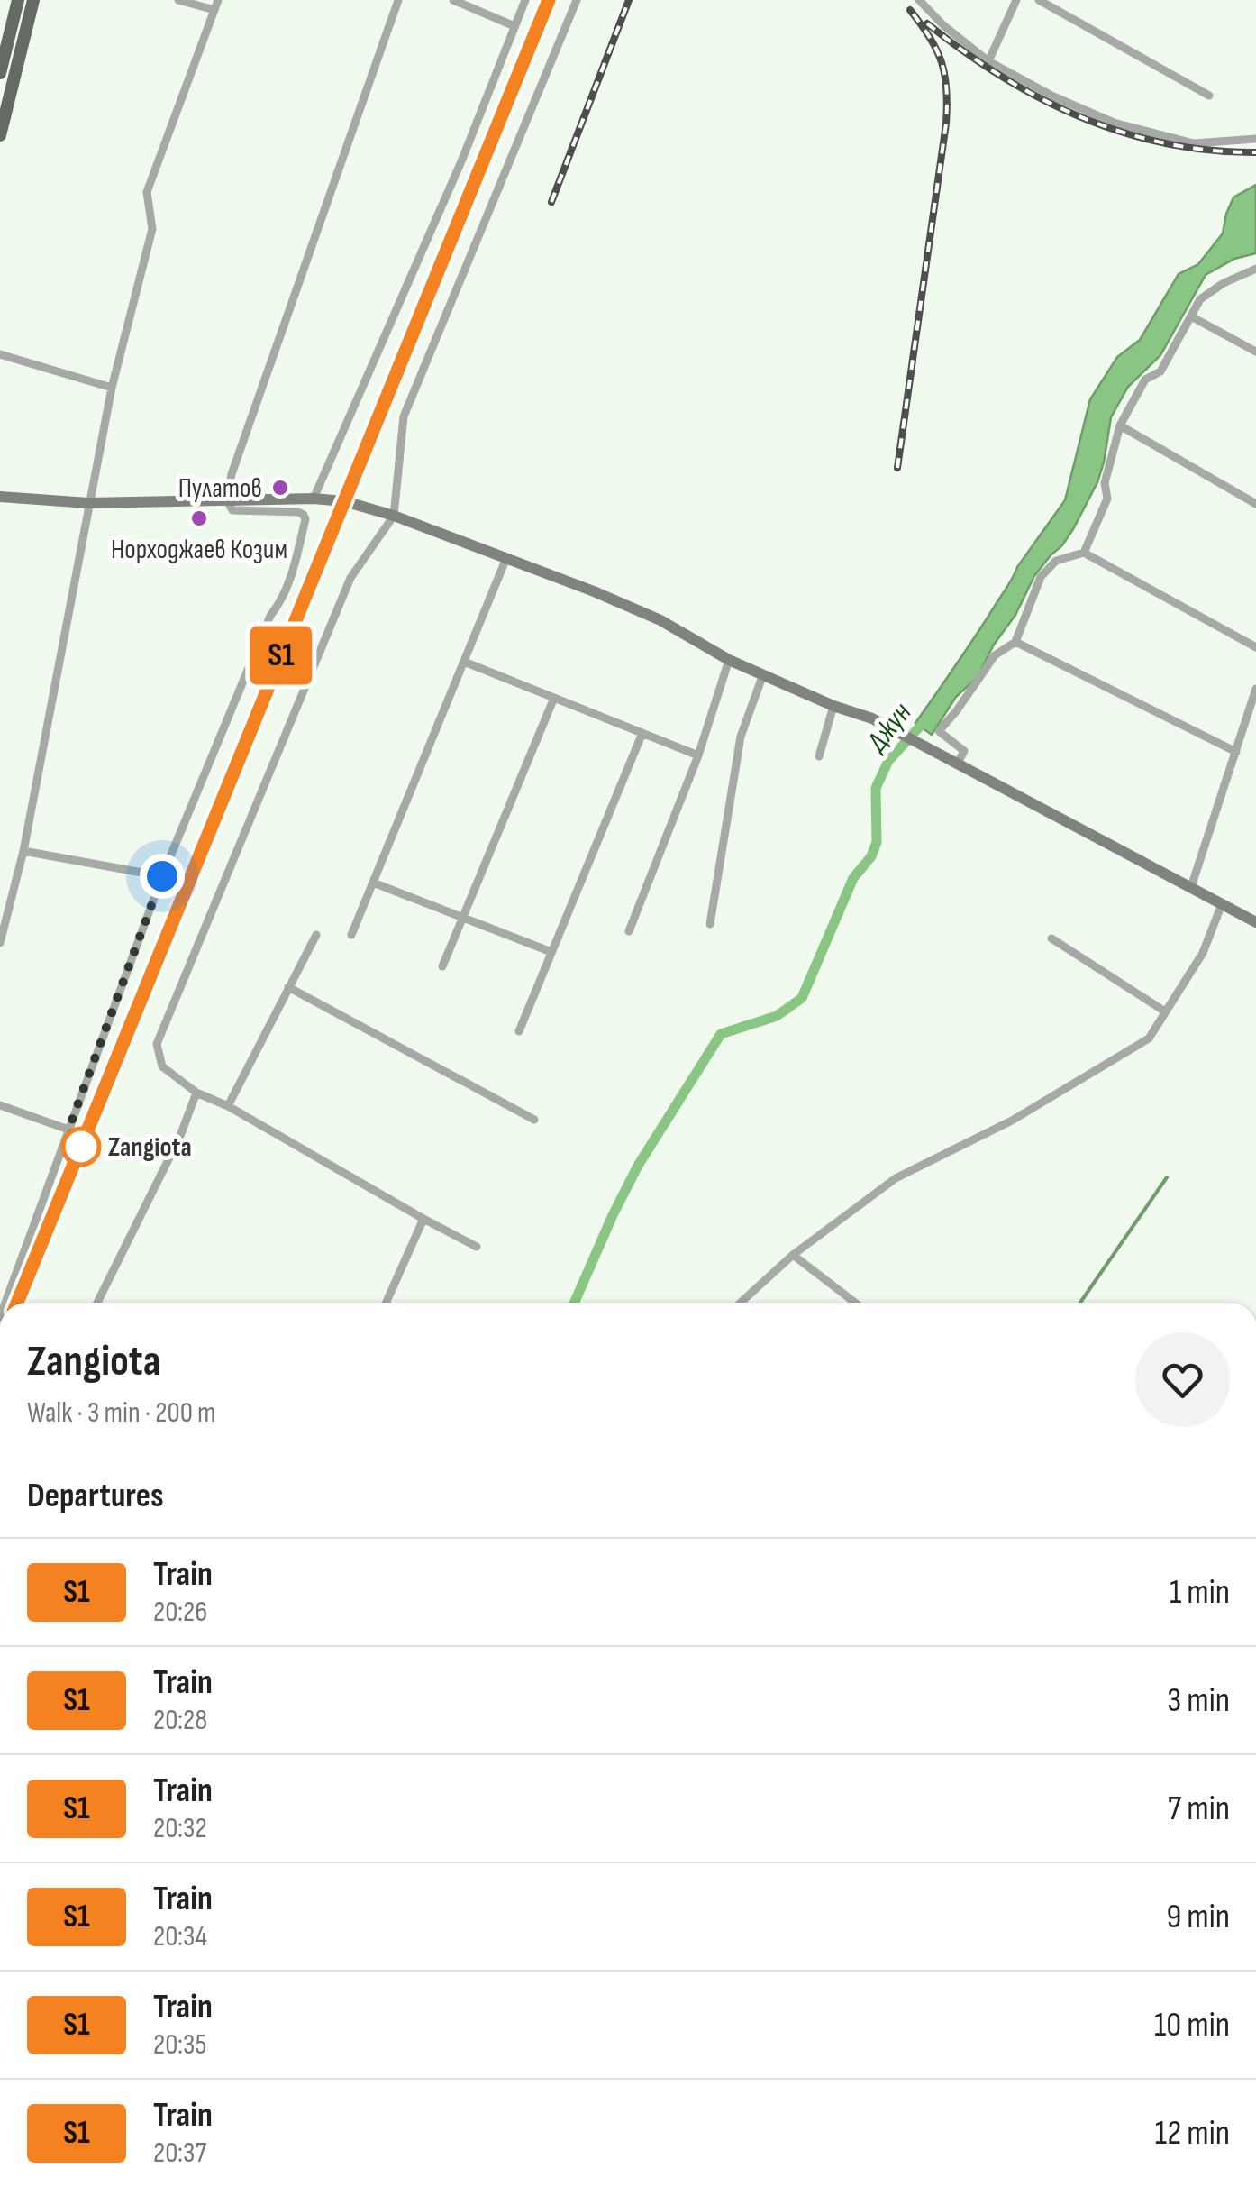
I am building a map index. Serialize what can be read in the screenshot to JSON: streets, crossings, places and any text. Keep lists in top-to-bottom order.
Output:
{
  "water": ["Джун"],
  "places": ["Пулатов", "Норходжаев Козим", "Zangiota"],
  "page": {
    "on_map": "S1",
    "heading": [
      ["Zangiota", "Walk · 3 min · 200 m"],
      "Departures"
    ],
    "list": [
      {
        "mark": "S1",
        "name": "Train",
        "note": "20:26",
        "value": "1 min"
      },
      {
        "mark": "S1",
        "name": "Train",
        "note": "20:28",
        "value": "3 min"
      },
      {
        "mark": "S1",
        "name": "Train",
        "note": "20:32",
        "value": "7 min"
      },
      {
        "mark": "S1",
        "name": "Train",
        "note": "20:34",
        "value": "9 min"
      },
      {
        "mark": "S1",
        "name": "Train",
        "note": "20:35",
        "value": "10 min"
      },
      {
        "mark": "S1",
        "name": "Train",
        "note": "20:37",
        "value": "12 min"
      }
    ]
  }
}
